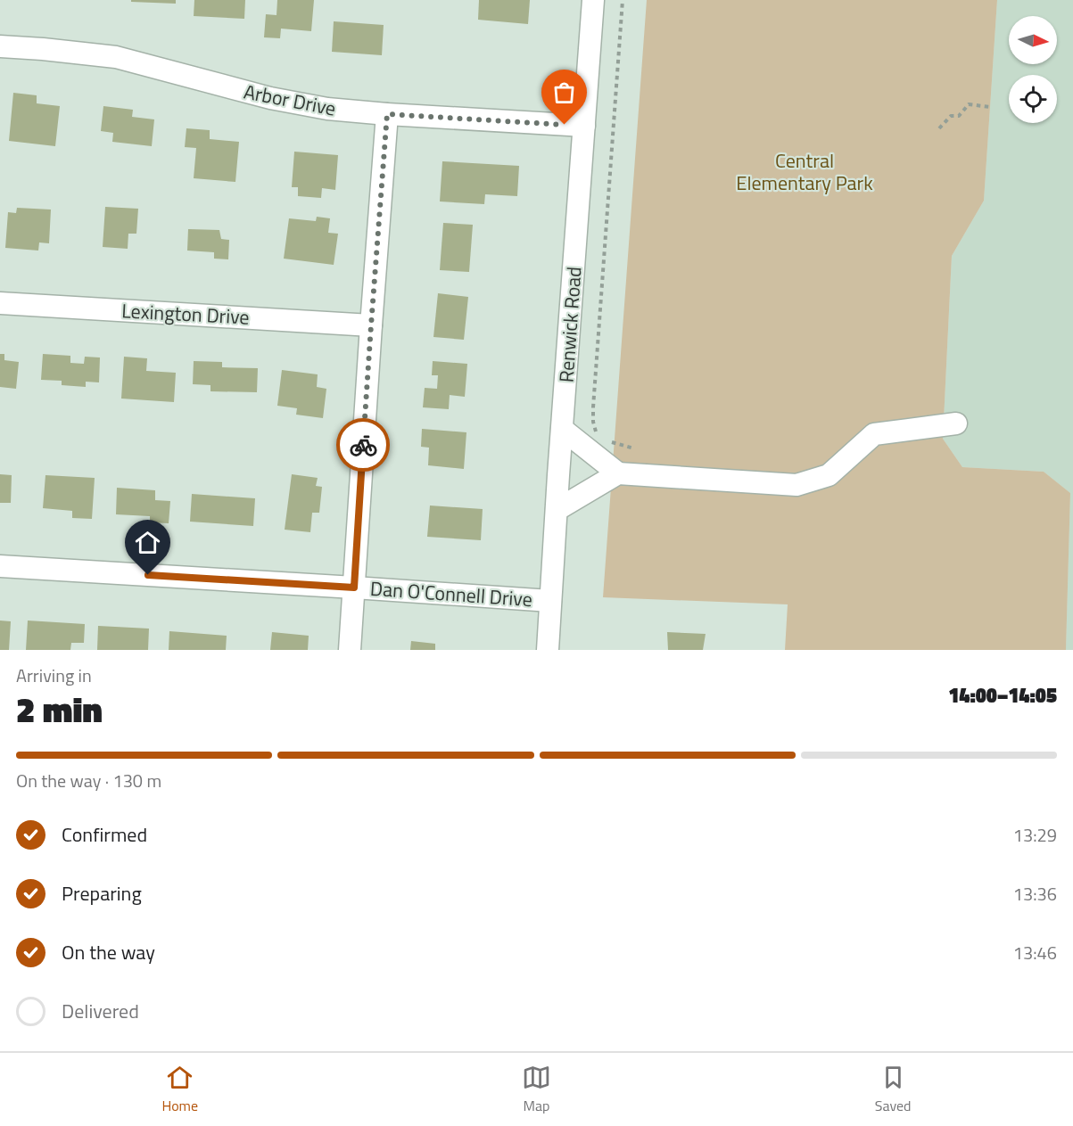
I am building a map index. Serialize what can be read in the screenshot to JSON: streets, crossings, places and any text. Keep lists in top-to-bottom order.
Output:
{
  "streets": {
    "street": [
      "Arbor Drive",
      "Lexington Drive",
      "Renwick Road",
      "Dan O'Connell Drive"
    ]
  },
  "crossings": [
    ["Arbor Drive", "Renwick Road"],
    ["Renwick Road", "Dan O'Connell Drive"]
  ],
  "parks": ["Central Elementary Park"],
  "north": "right",
  "page": {
    "heading": ["2 min", "Arriving in", "14:00–14:05"],
    "bar": "On the way · 130 m",
    "list": [
      ["Confirmed", "13:29"],
      ["Preparing", "13:36"],
      ["On the way", "13:46"],
      "Delivered"
    ],
    "tabs": ["Home", "Map", "Saved"]
  }
}
